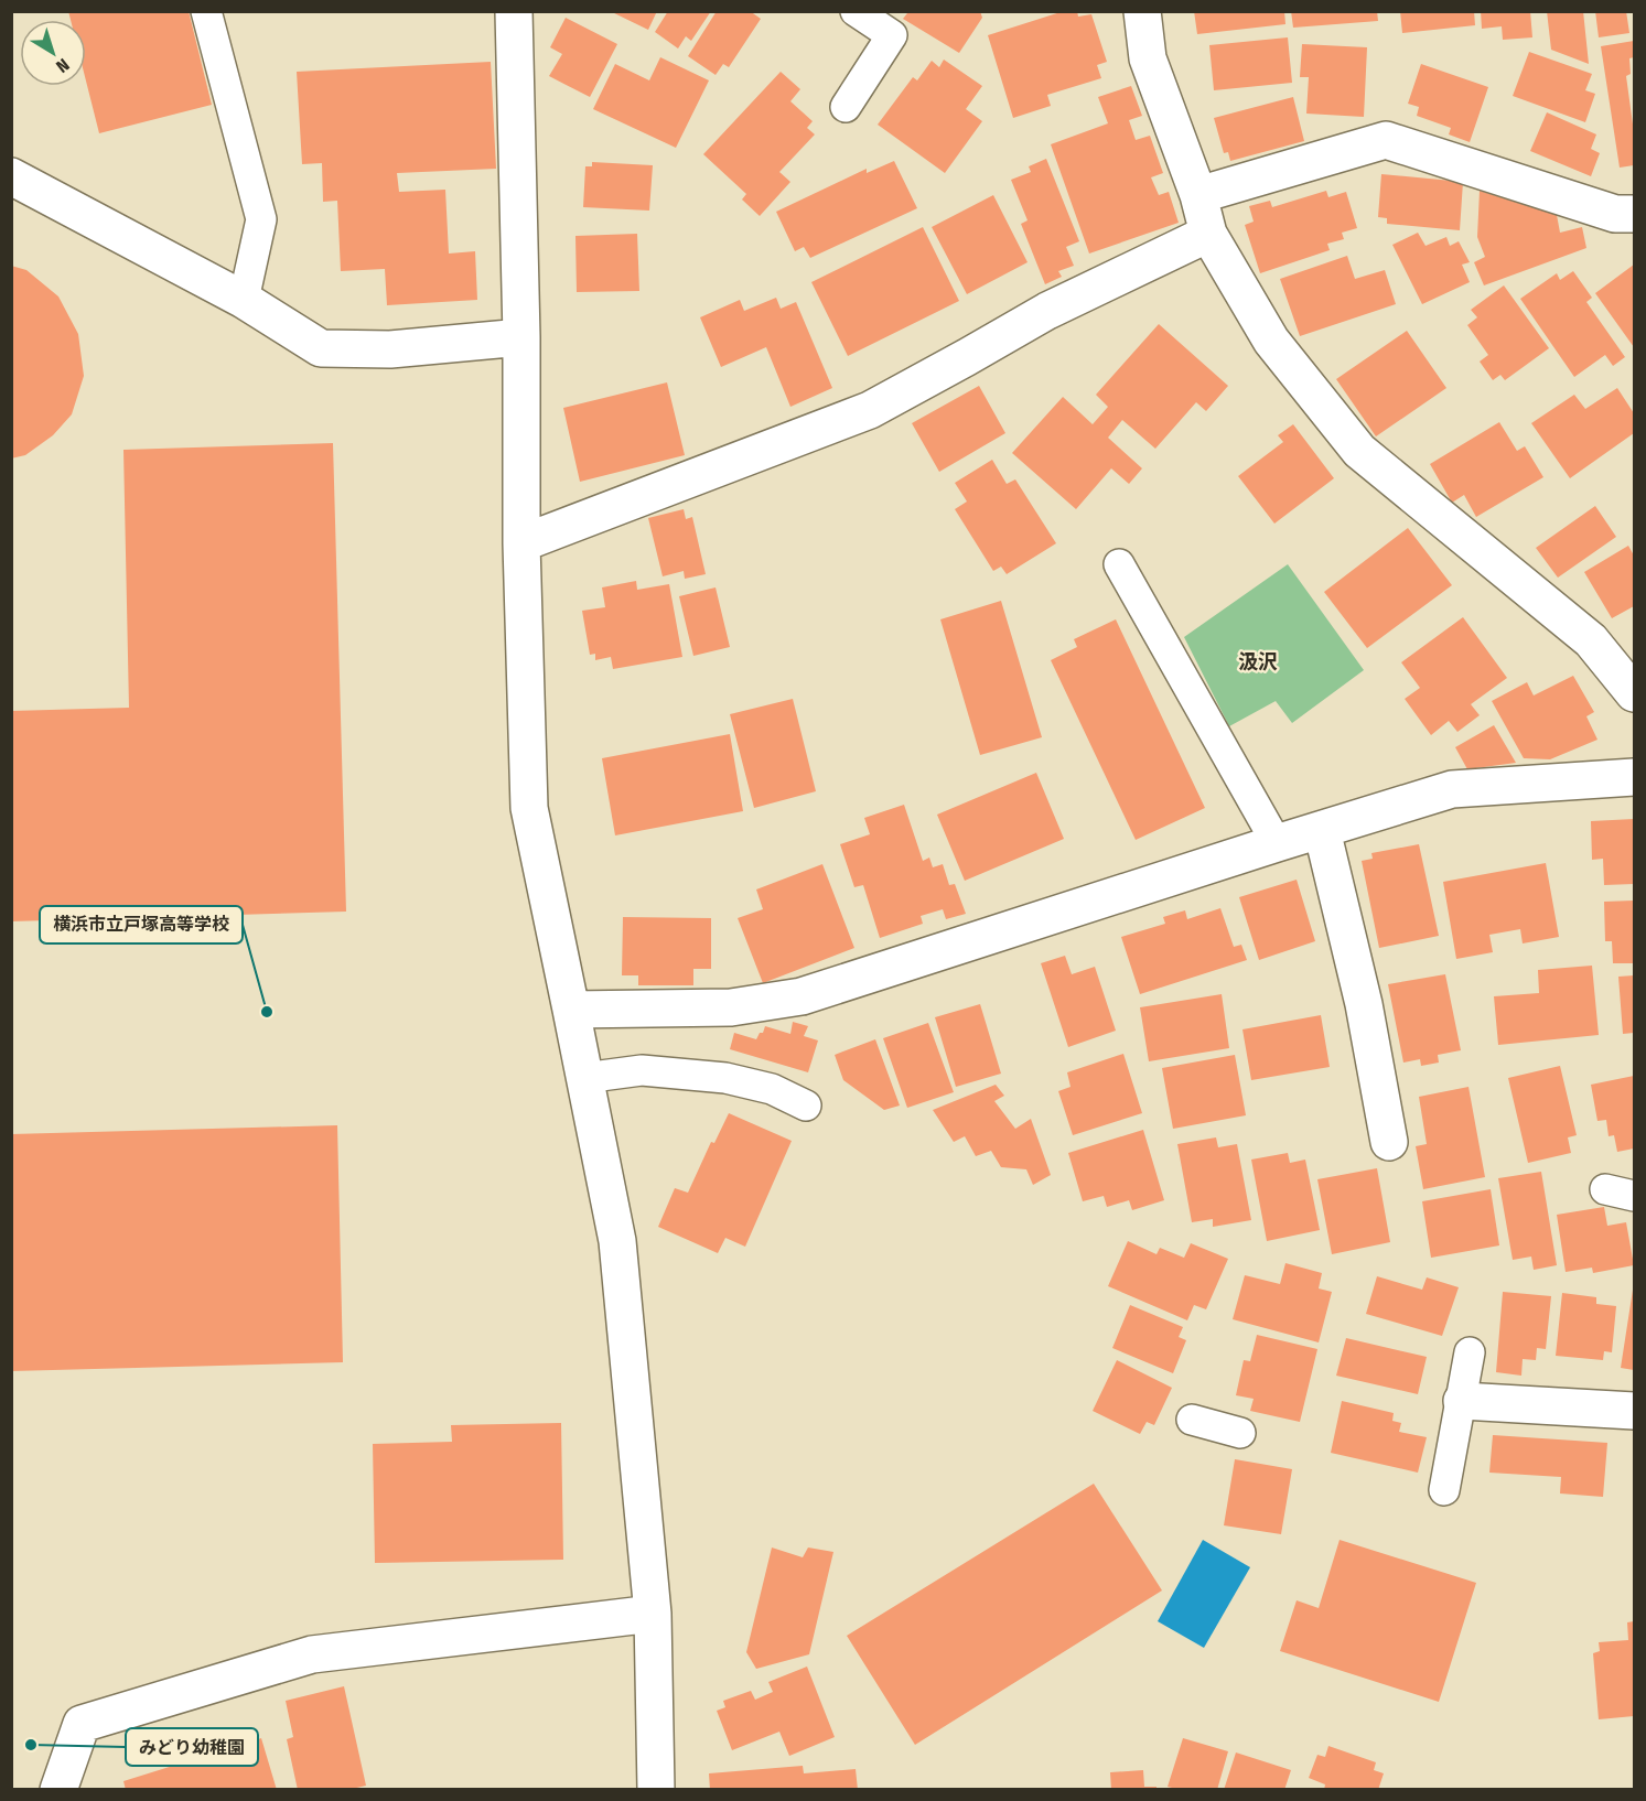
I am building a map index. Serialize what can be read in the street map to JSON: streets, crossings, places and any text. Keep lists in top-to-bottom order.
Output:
{
  "districts": ["汲沢"],
  "places": ["横浜市立戸塚高等学校", "みどり幼稚園"],
  "north": "bottom right"
}
